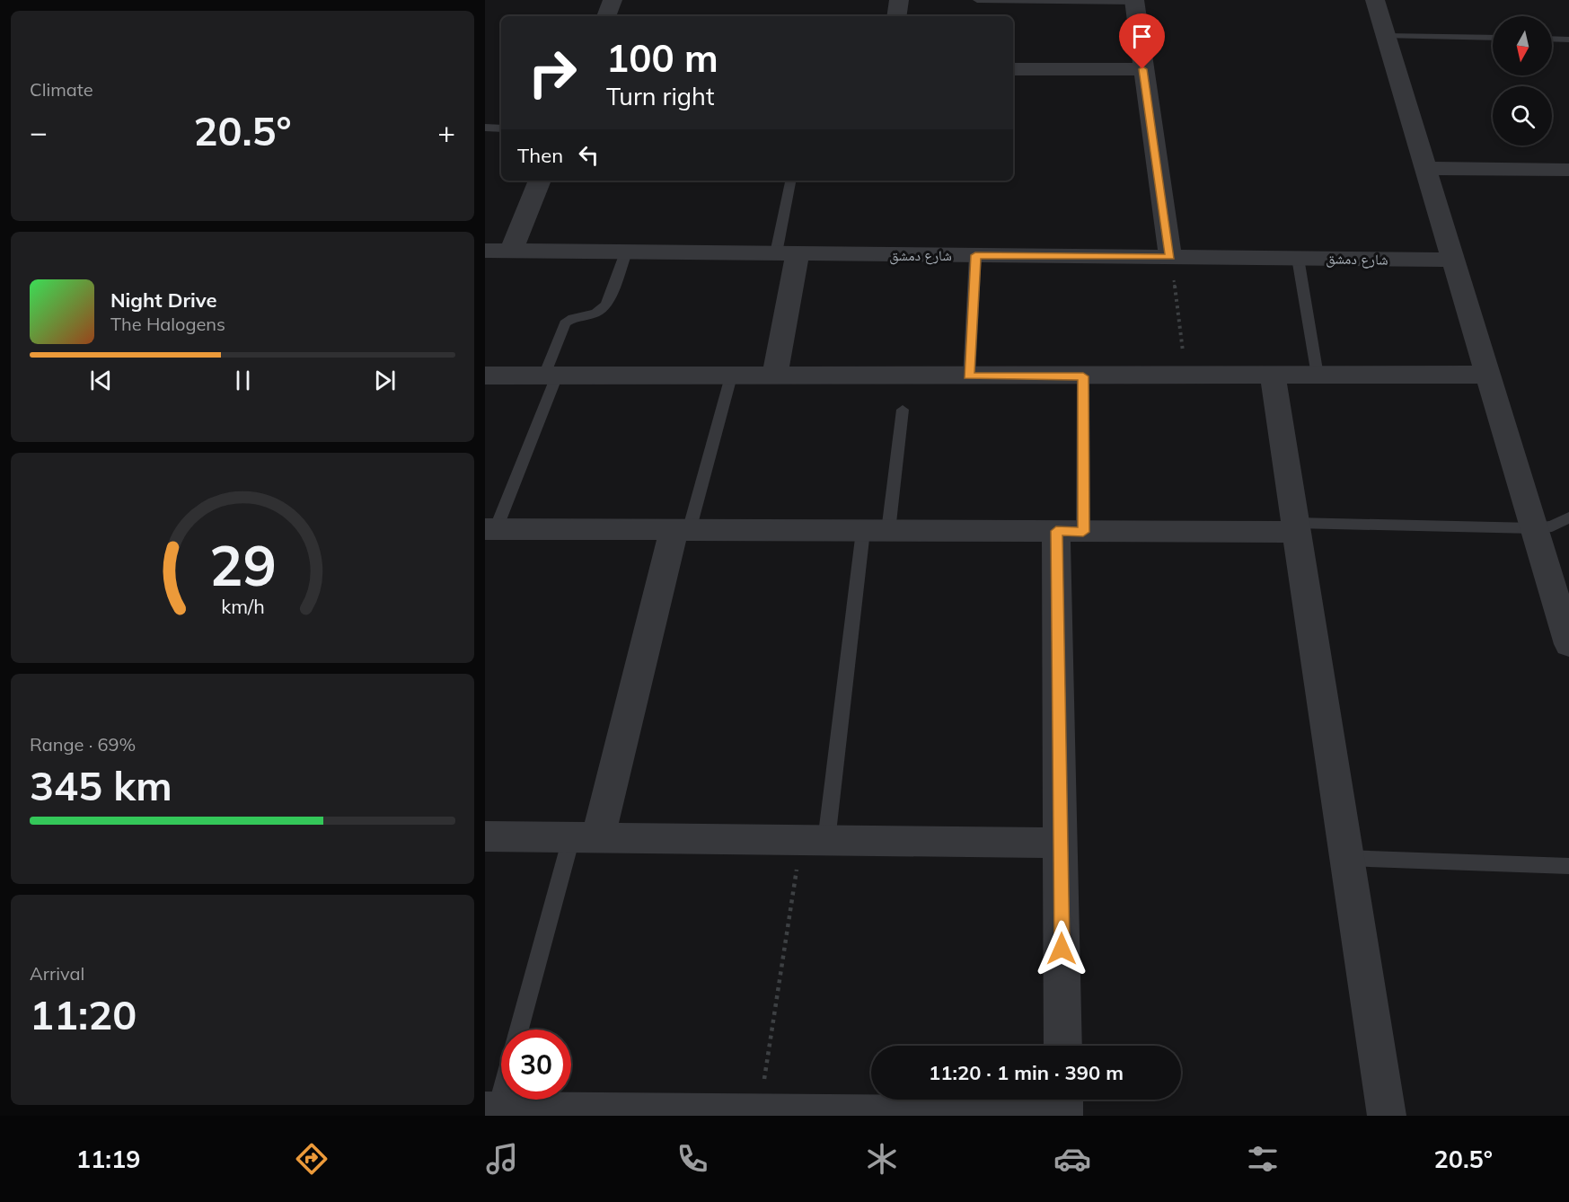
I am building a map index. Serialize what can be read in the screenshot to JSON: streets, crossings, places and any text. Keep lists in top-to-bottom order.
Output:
{
  "streets": {
    "street": ["شارع دمشق"]
  },
  "north": "bottom",
  "page": {
    "tile": [
      "Climate",
      ["Range · 69%", "345 km"],
      ["Arrival", "11:20"]
    ],
    "turn": ["100 m", "Turn right"],
    "heat": ["−", "20.5°", "+"],
    "then": "Then",
    "song": ["Night Drive", "The Halogens"],
    "limit": "30",
    "trip": "11:20 · 1 min · 390 m",
    "tabs": ["11:19", "20.5°"],
    "gauge": ["29", "km/h"]
  }
}
